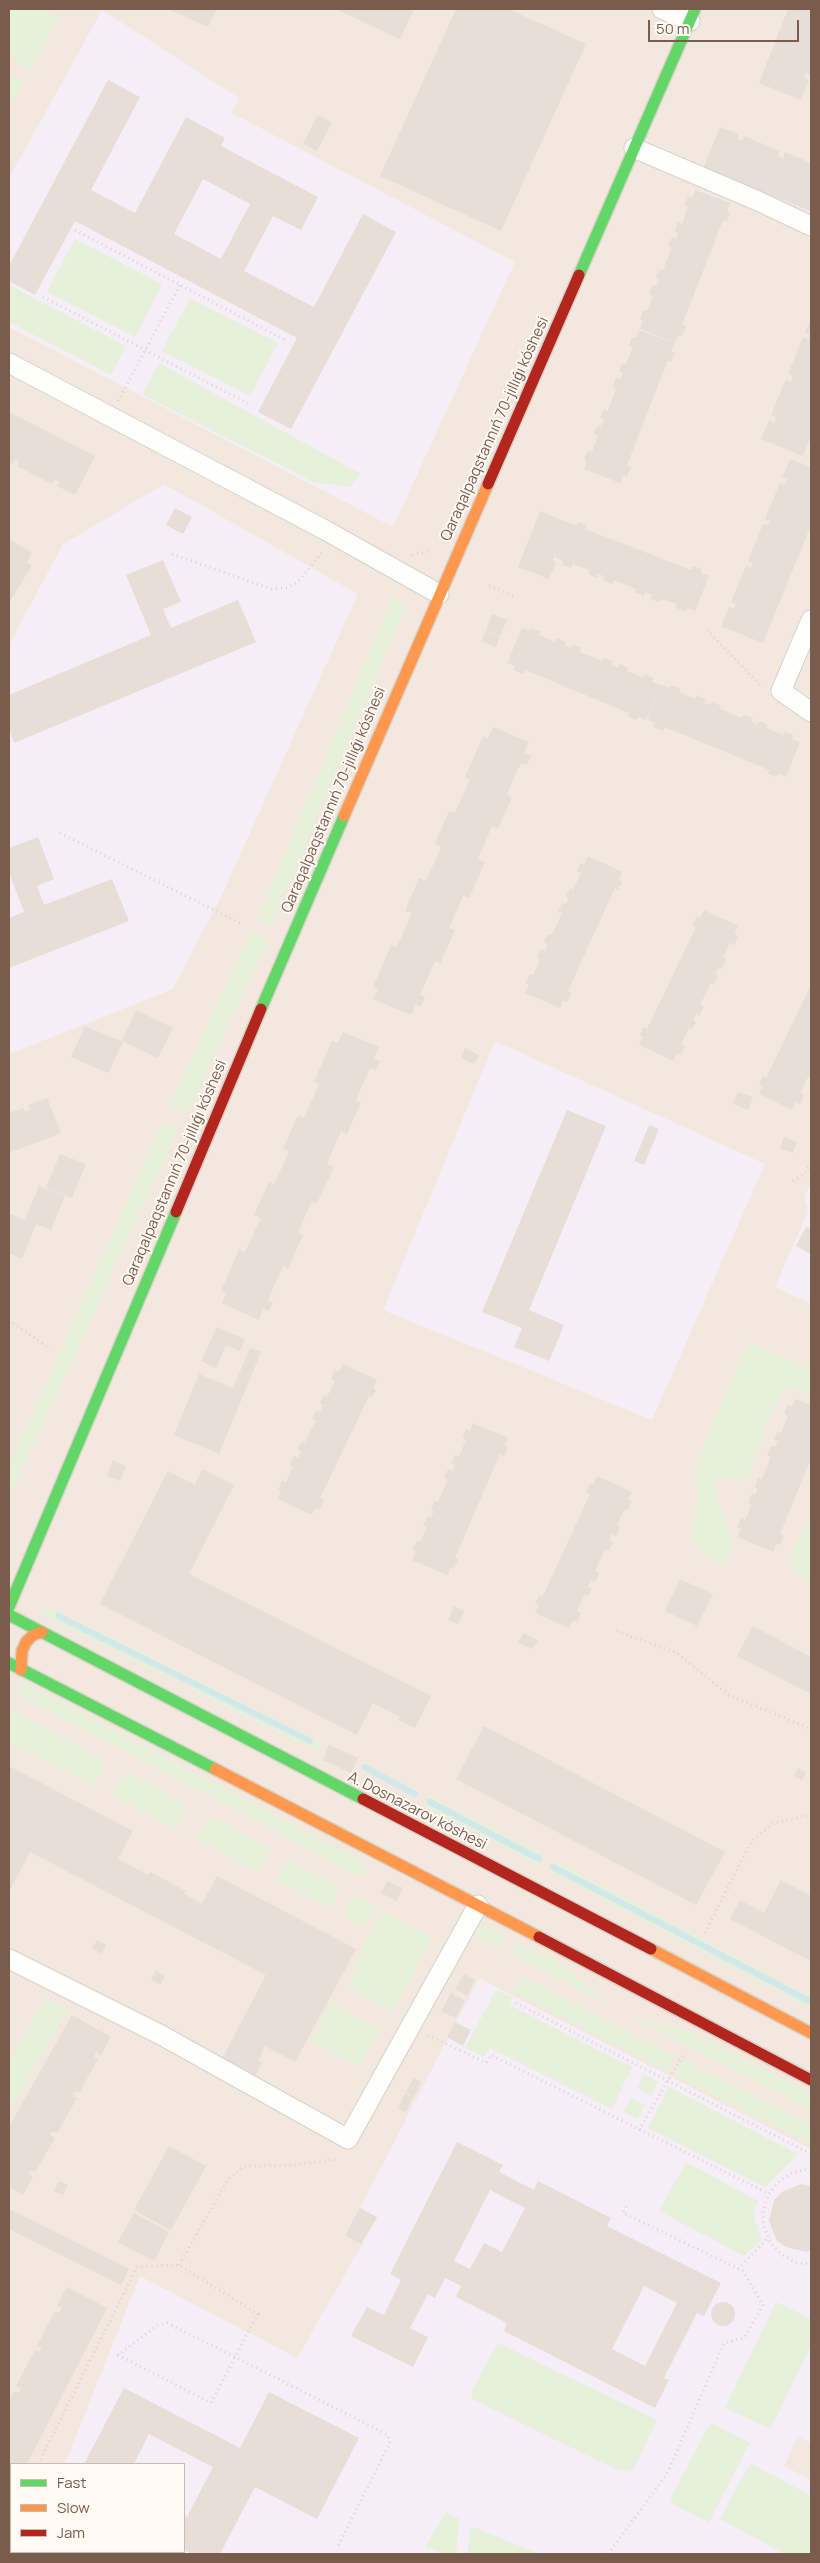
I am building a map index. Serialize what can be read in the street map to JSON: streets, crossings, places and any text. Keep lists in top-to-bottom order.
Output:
{
  "streets": {
    "main road": ["Qaraqalpaqstannıń 70-jıllıǵı kóshesi", "A. Dosnazarov kóshesi"]
  },
  "legend": ["Fast", "Slow", "Jam"],
  "scale_bar": "50 m"
}
